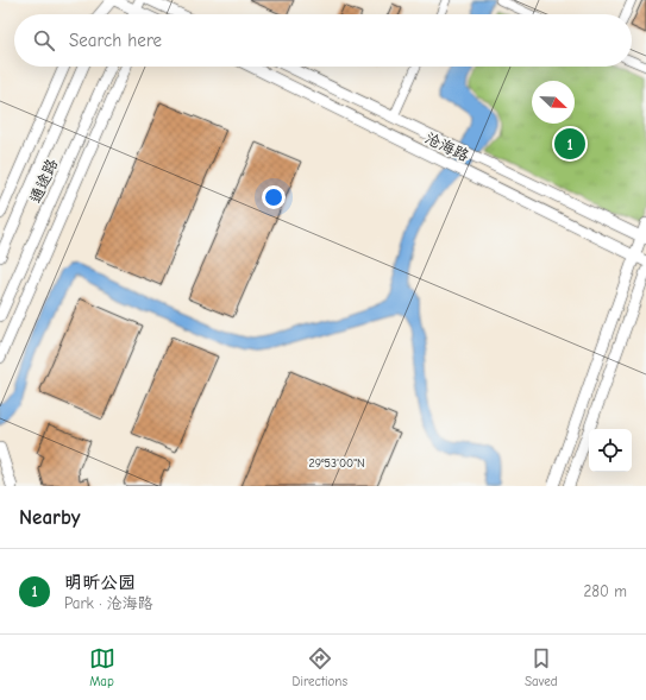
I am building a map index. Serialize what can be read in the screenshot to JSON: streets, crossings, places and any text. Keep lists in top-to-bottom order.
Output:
{
  "streets": {
    "main road": ["沧海路", "通途路"]
  },
  "north": "bottom right",
  "page": {
    "search": "Search here",
    "pins": "1",
    "heading": "Nearby",
    "list": [
      {
        "mark": "1",
        "name": "明昕公园",
        "note": "Park · 沧海路",
        "value": "280 m"
      }
    ],
    "nav": ["Map", "Directions", "Saved"]
  },
  "coordinates": ["29°53'00\"N"]
}
